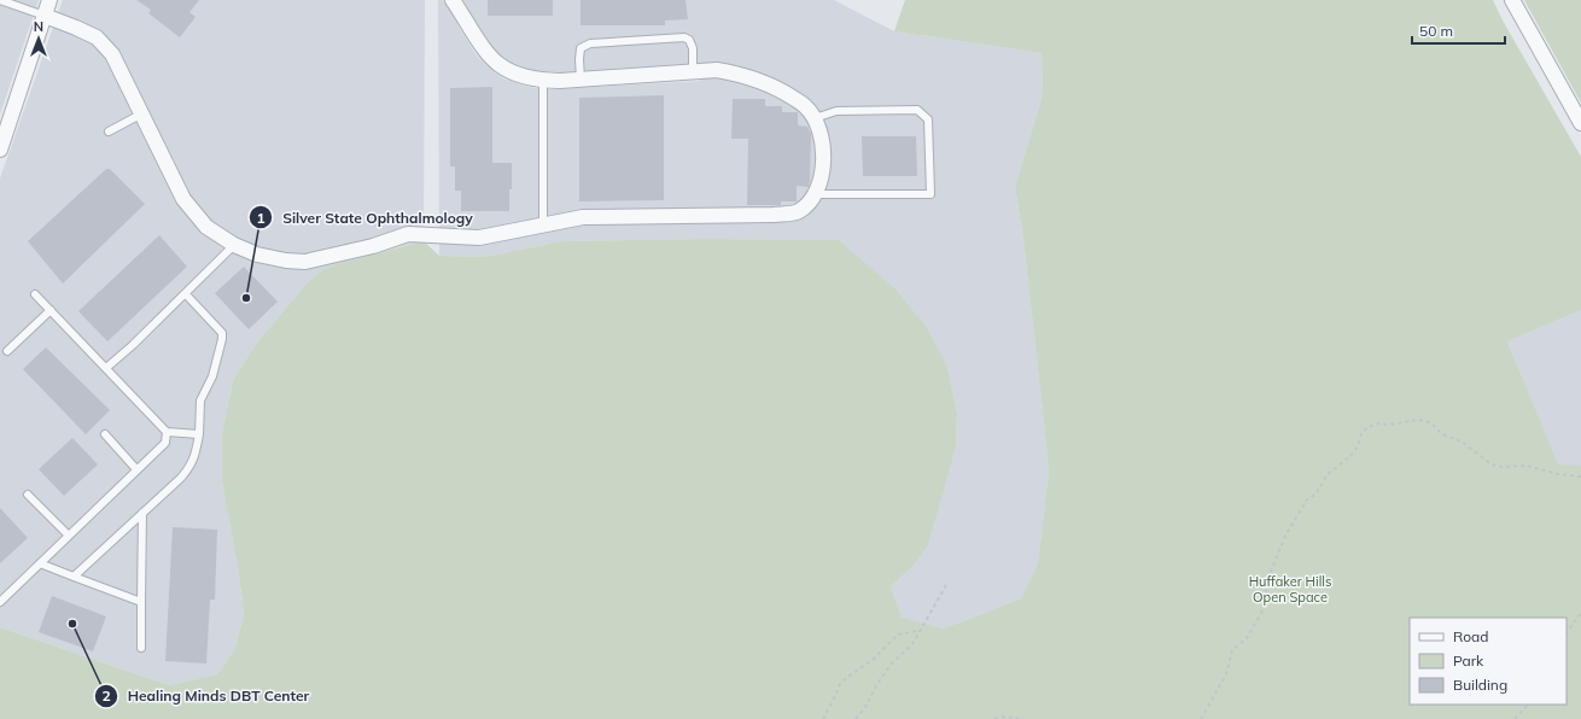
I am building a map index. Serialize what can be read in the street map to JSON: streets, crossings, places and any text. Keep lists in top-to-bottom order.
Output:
{
  "parks": ["Huffaker Hills Open Space"],
  "places": ["Silver State Ophthalmology", "Healing Minds DBT Center"],
  "legend": ["Road", "Park", "Building"],
  "scale_bar": "50 m",
  "north": "top"
}
